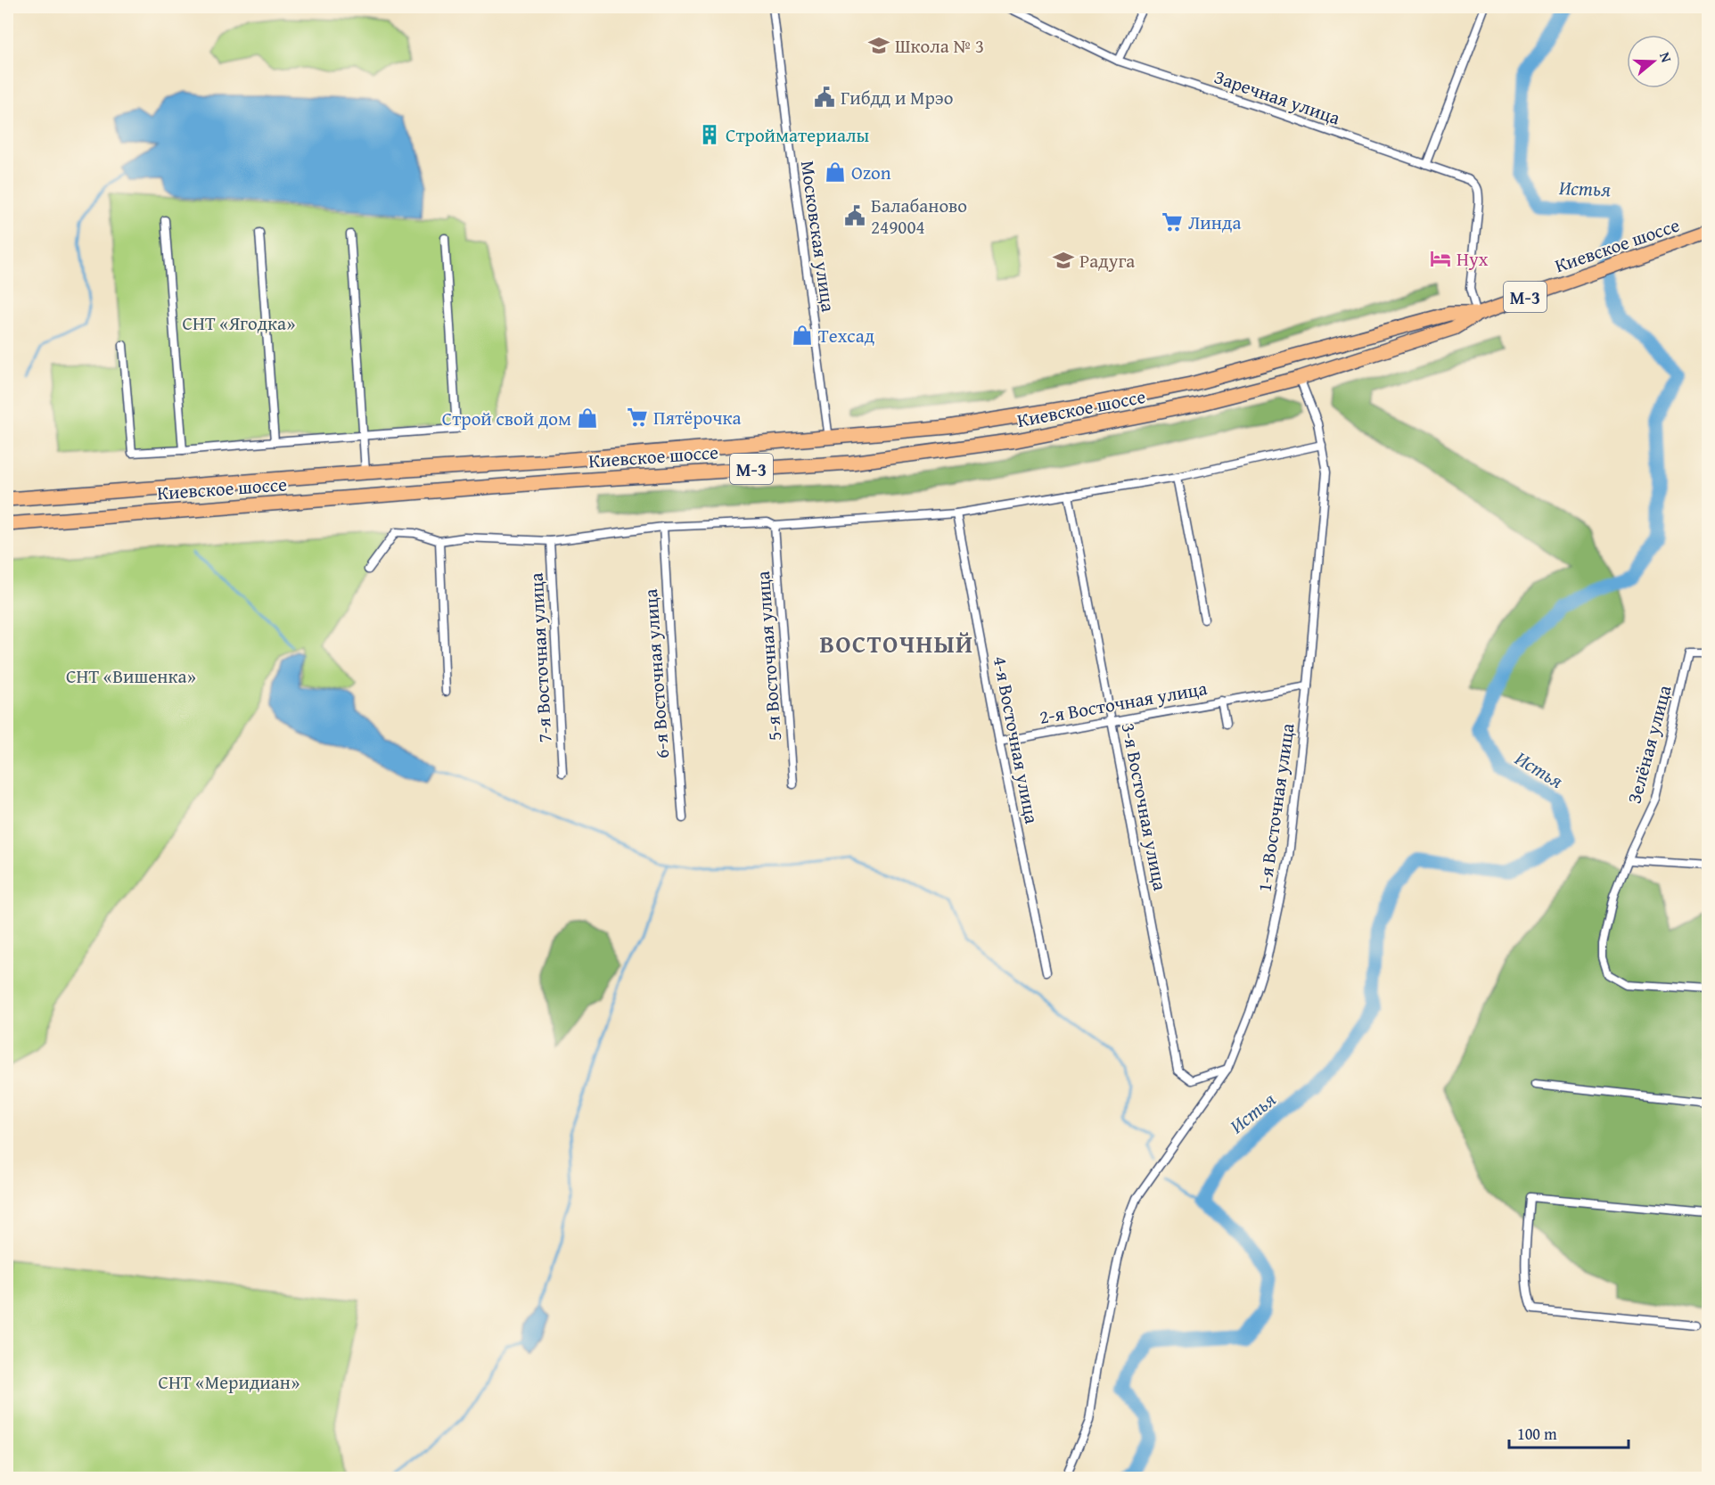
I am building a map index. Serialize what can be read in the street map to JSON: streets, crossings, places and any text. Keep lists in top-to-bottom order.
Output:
{
  "streets": {
    "highway": ["Киевское шоссе", "М-3"],
    "street": [
      "Заречная улица",
      "Московская улица",
      "5-я Восточная улица",
      "7-я Восточная улица",
      "6-я Восточная улица",
      "2-я Восточная улица",
      "4-я Восточная улица",
      "Зелёная улица",
      "3-я Восточная улица",
      "1-я Восточная улица"
    ]
  },
  "crossings": [
    ["Заречная улица", "Киевское шоссе"],
    ["Московская улица", "Киевское шоссе"],
    ["Киевское шоссе", "1-я Восточная улица"],
    ["2-я Восточная улица", "4-я Восточная улица"],
    ["2-я Восточная улица", "3-я Восточная улица"],
    ["2-я Восточная улица", "1-я Восточная улица"],
    ["3-я Восточная улица", "1-я Восточная улица"]
  ],
  "districts": ["ВОСТОЧНЫЙ"],
  "water": ["Истья"],
  "parks": ["СНТ «Ягодка»", "СНТ «Вишенка»", "СНТ «Меридиан»"],
  "places": {
    "school or university": ["Школа № 3", "Радуга"],
    "public building": ["Гибдд и Мрэо", "Балабаново 249004"],
    "building": ["Стройматериалы"],
    "shop": ["Ozon", "Техсад", "Строй свой дом"],
    "supermarket": ["Линда", "Пятёрочка"],
    "hotel": ["Нух"]
  },
  "scale_bar": "100 m",
  "north": "right"
}
